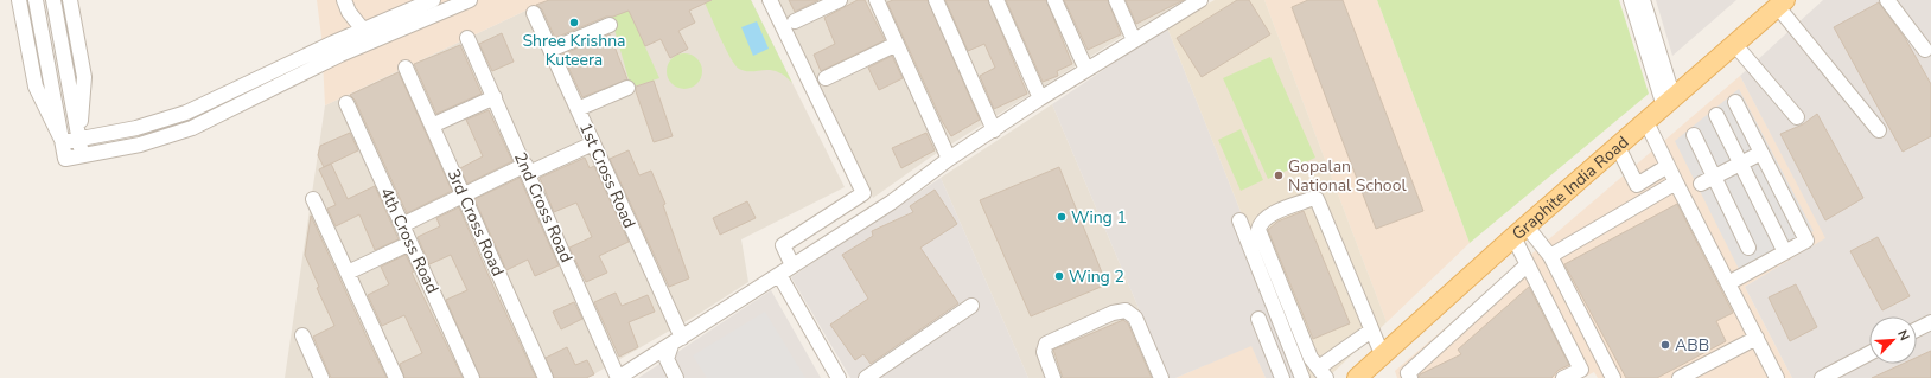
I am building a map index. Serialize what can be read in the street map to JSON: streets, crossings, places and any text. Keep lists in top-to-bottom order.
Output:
{
  "streets": {
    "main road": ["Graphite India Road"],
    "street": [
      "1st Cross Road",
      "2nd Cross Road",
      "3rd Cross Road",
      "4th Cross Road"
    ]
  },
  "places": [
    "Shree Krishna Kuteera",
    "Gopalan National School",
    "Wing 1",
    "Wing 2",
    "ABB"
  ],
  "north": "top right"
}
